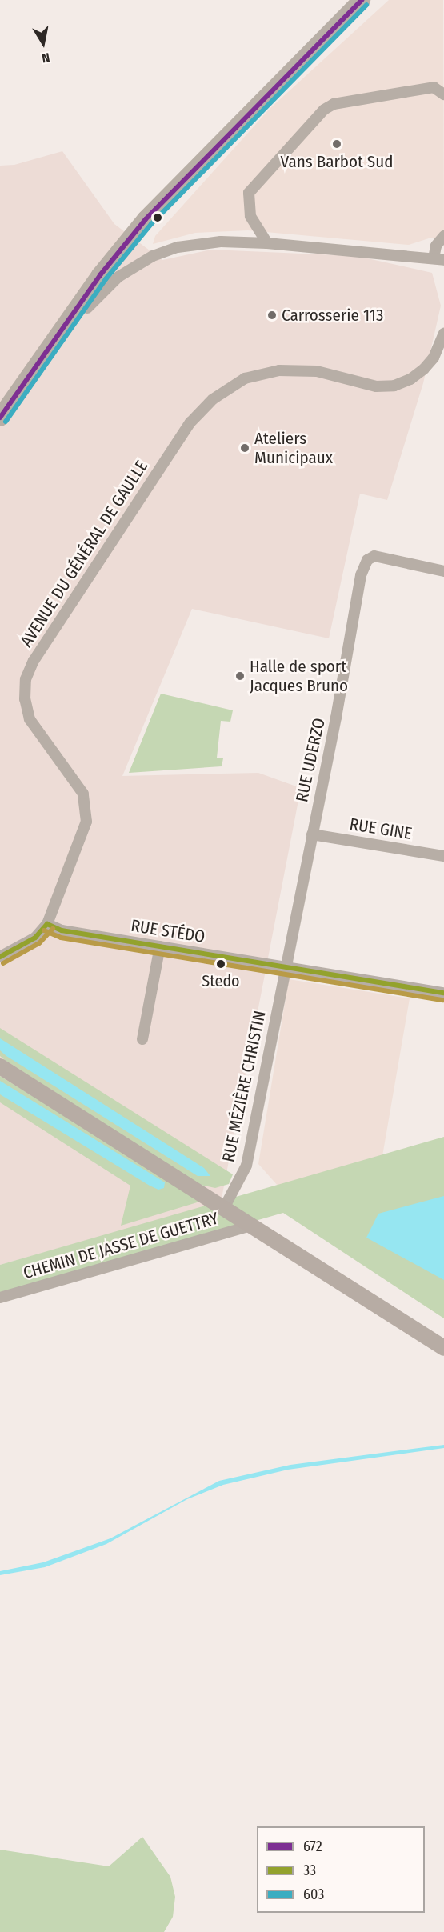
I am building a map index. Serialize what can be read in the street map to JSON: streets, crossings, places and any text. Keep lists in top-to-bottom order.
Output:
{
  "streets": {
    "street": [
      "AVENUE DU GÉNÉRAL DE GAULLE",
      "RUE UDERZO",
      "RUE GINE",
      "RUE STÉDO",
      "RUE MÉZIÈRE CHRISTIN",
      "CHEMIN DE JASSE DE GUETTRY"
    ]
  },
  "crossings": [
    ["AVENUE DU GÉNÉRAL DE GAULLE", "RUE STÉDO"],
    ["RUE UDERZO", "RUE GINE"],
    ["RUE UDERZO", "RUE STÉDO"],
    ["RUE UDERZO", "RUE MÉZIÈRE CHRISTIN"],
    ["RUE STÉDO", "RUE MÉZIÈRE CHRISTIN"]
  ],
  "places": [
    "Vans Barbot Sud",
    "Carrosserie 113",
    "Ateliers Municipaux",
    "Halle de sport Jacques Bruno",
    "Stedo"
  ],
  "lines": ["transit line 672", "transit line 603", "transit line 33"],
  "legend": ["672", "33", "603"],
  "north": "bottom"
}
